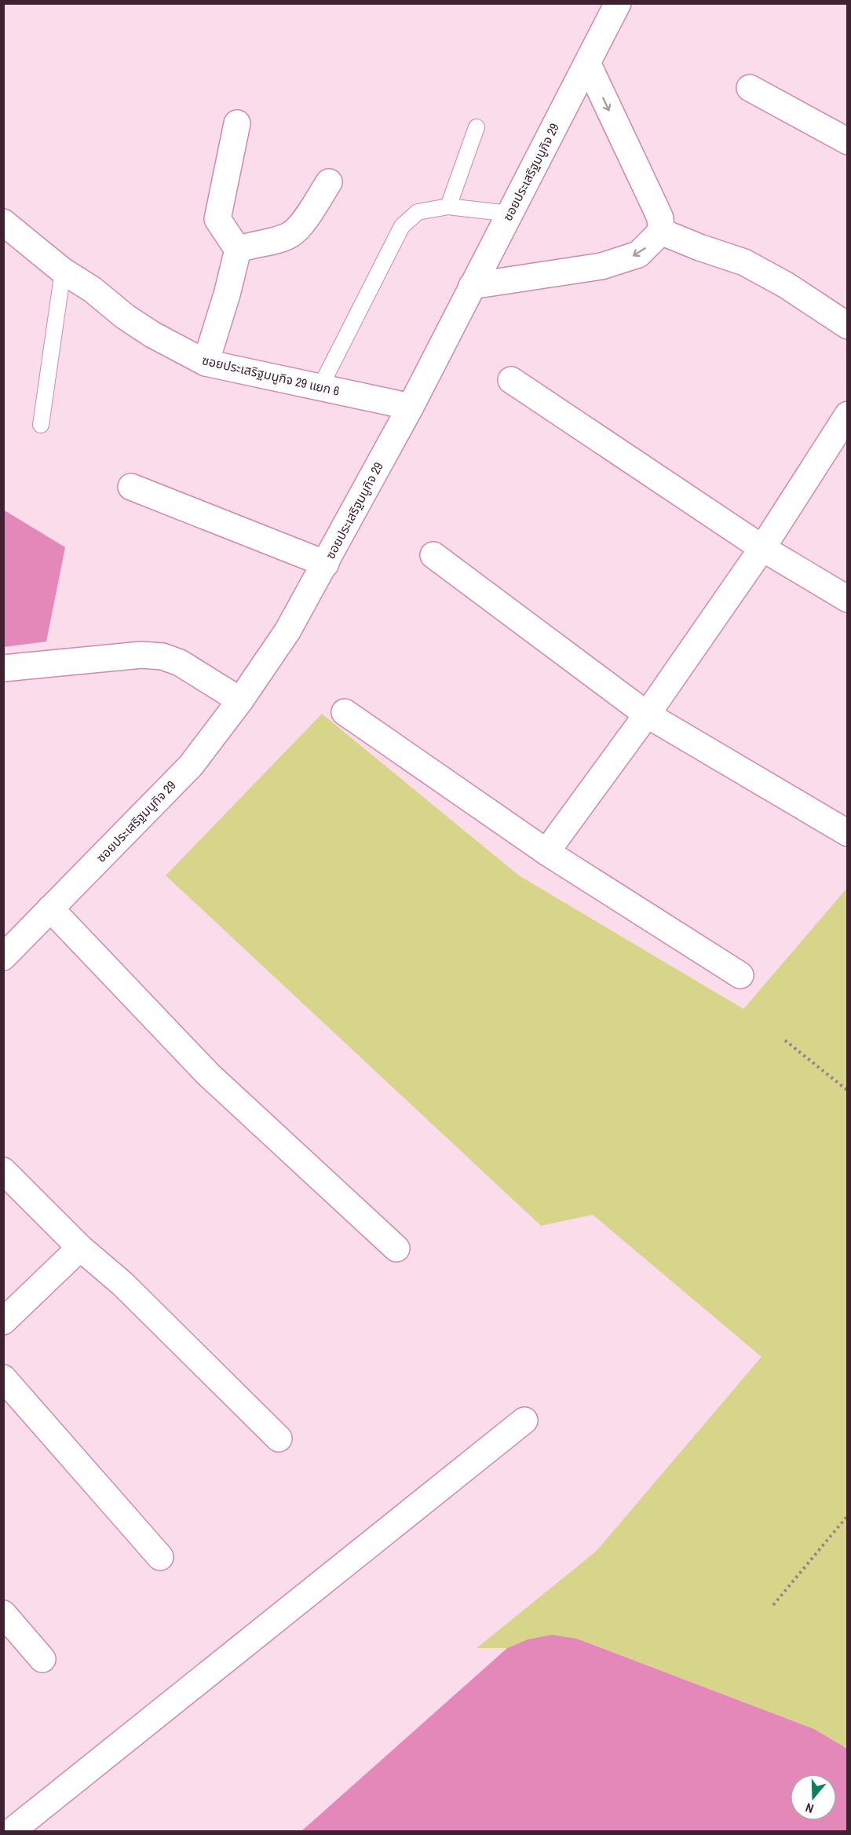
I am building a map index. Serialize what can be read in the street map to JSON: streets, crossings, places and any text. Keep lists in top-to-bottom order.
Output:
{
  "streets": {
    "street": ["ซอยประเสริฐมนูกิจ 29", "ซอยประเสริฐมนูกิจ 29 แยก 6"]
  },
  "crossings": [
    ["ซอยประเสริฐมนูกิจ 29", "ซอยประเสริฐมนูกิจ 29 แยก 6"]
  ],
  "north": "bottom"
}
